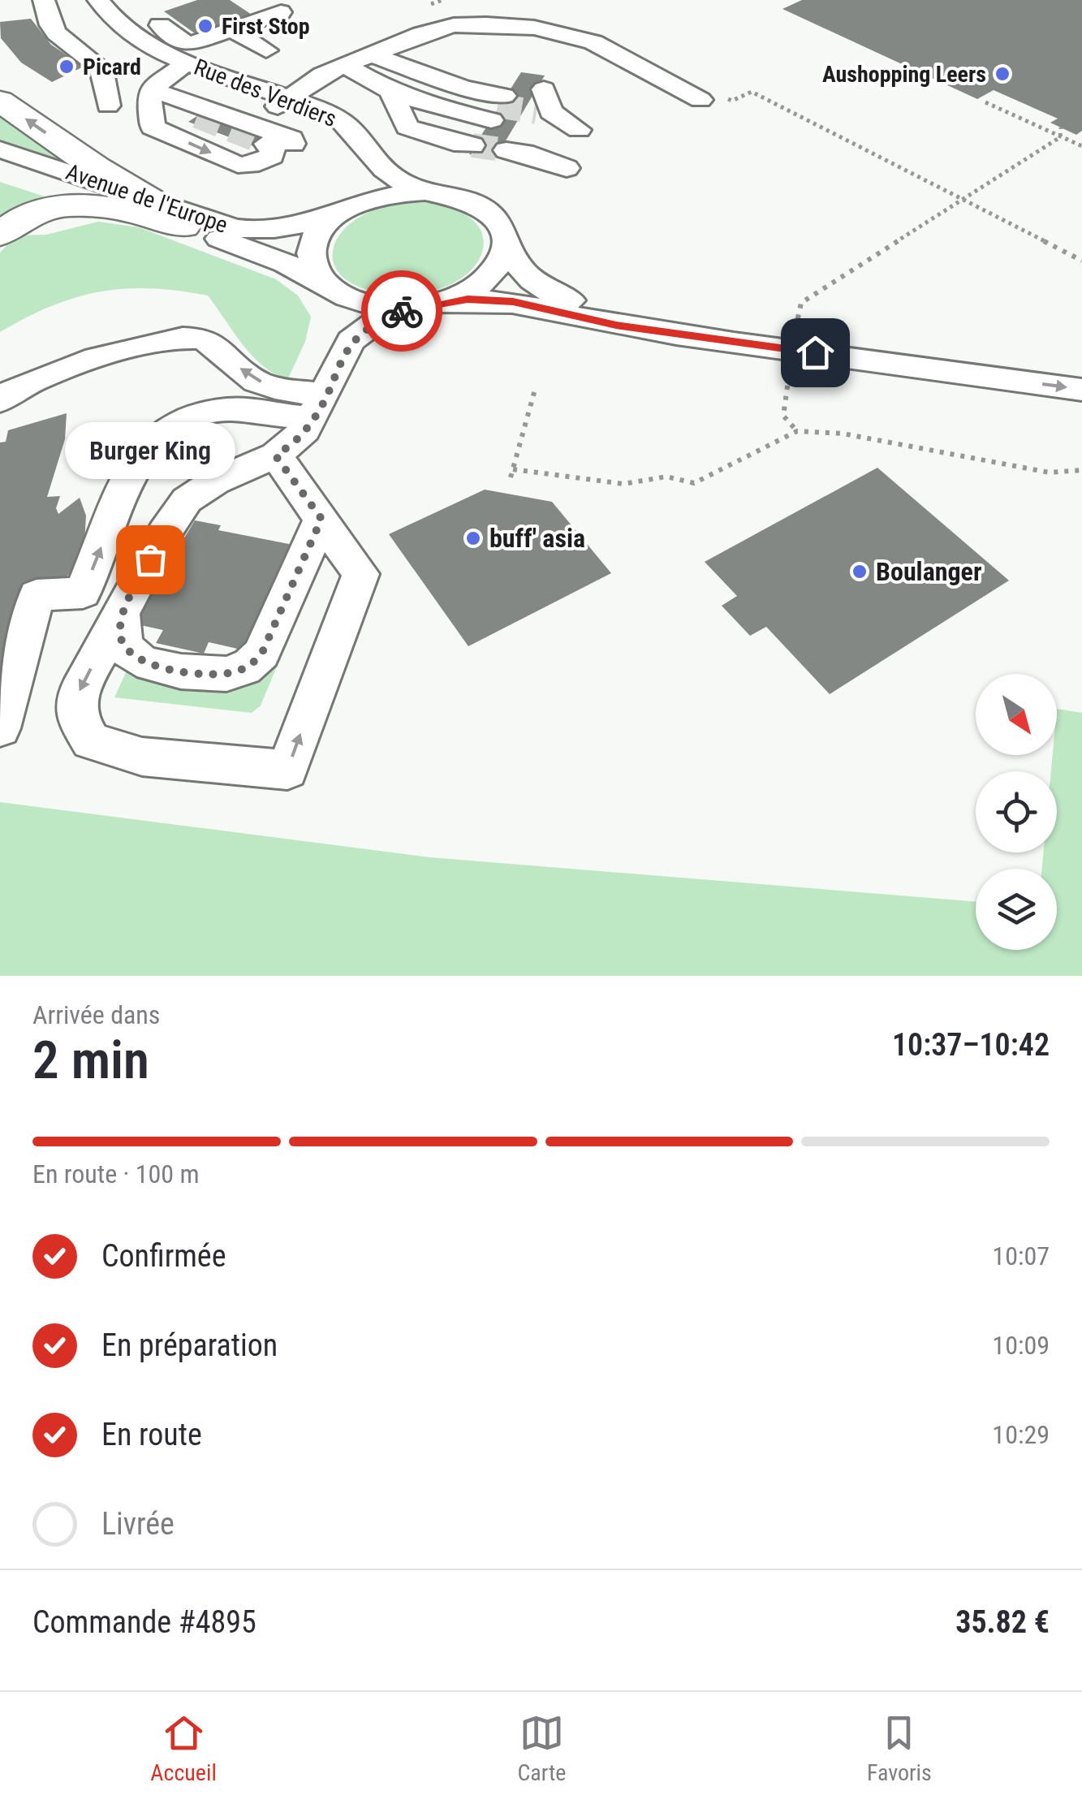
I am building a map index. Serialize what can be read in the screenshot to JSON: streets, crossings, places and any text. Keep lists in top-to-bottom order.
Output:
{
  "streets": {
    "street": ["Rue des Verdiers", "Avenue de l'Europe"]
  },
  "crossings": [
    ["Rue des Verdiers", "Avenue de l'Europe"]
  ],
  "places": [
    "First Stop",
    "Picard",
    "Aushopping Leers",
    "buff' asia",
    "Burger King",
    "Boulanger"
  ],
  "north": "bottom right",
  "page": {
    "bubble": "Burger King",
    "heading": ["2 min", "Arrivée dans", "10:37–10:42"],
    "panel": ["Commande #4895", "35.82 €"],
    "bar": "En route · 100 m",
    "list": [
      ["Confirmée", "10:07"],
      ["En préparation", "10:09"],
      ["En route", "10:29"],
      "Livrée"
    ],
    "tabs": ["Accueil", "Carte", "Favoris"]
  }
}
